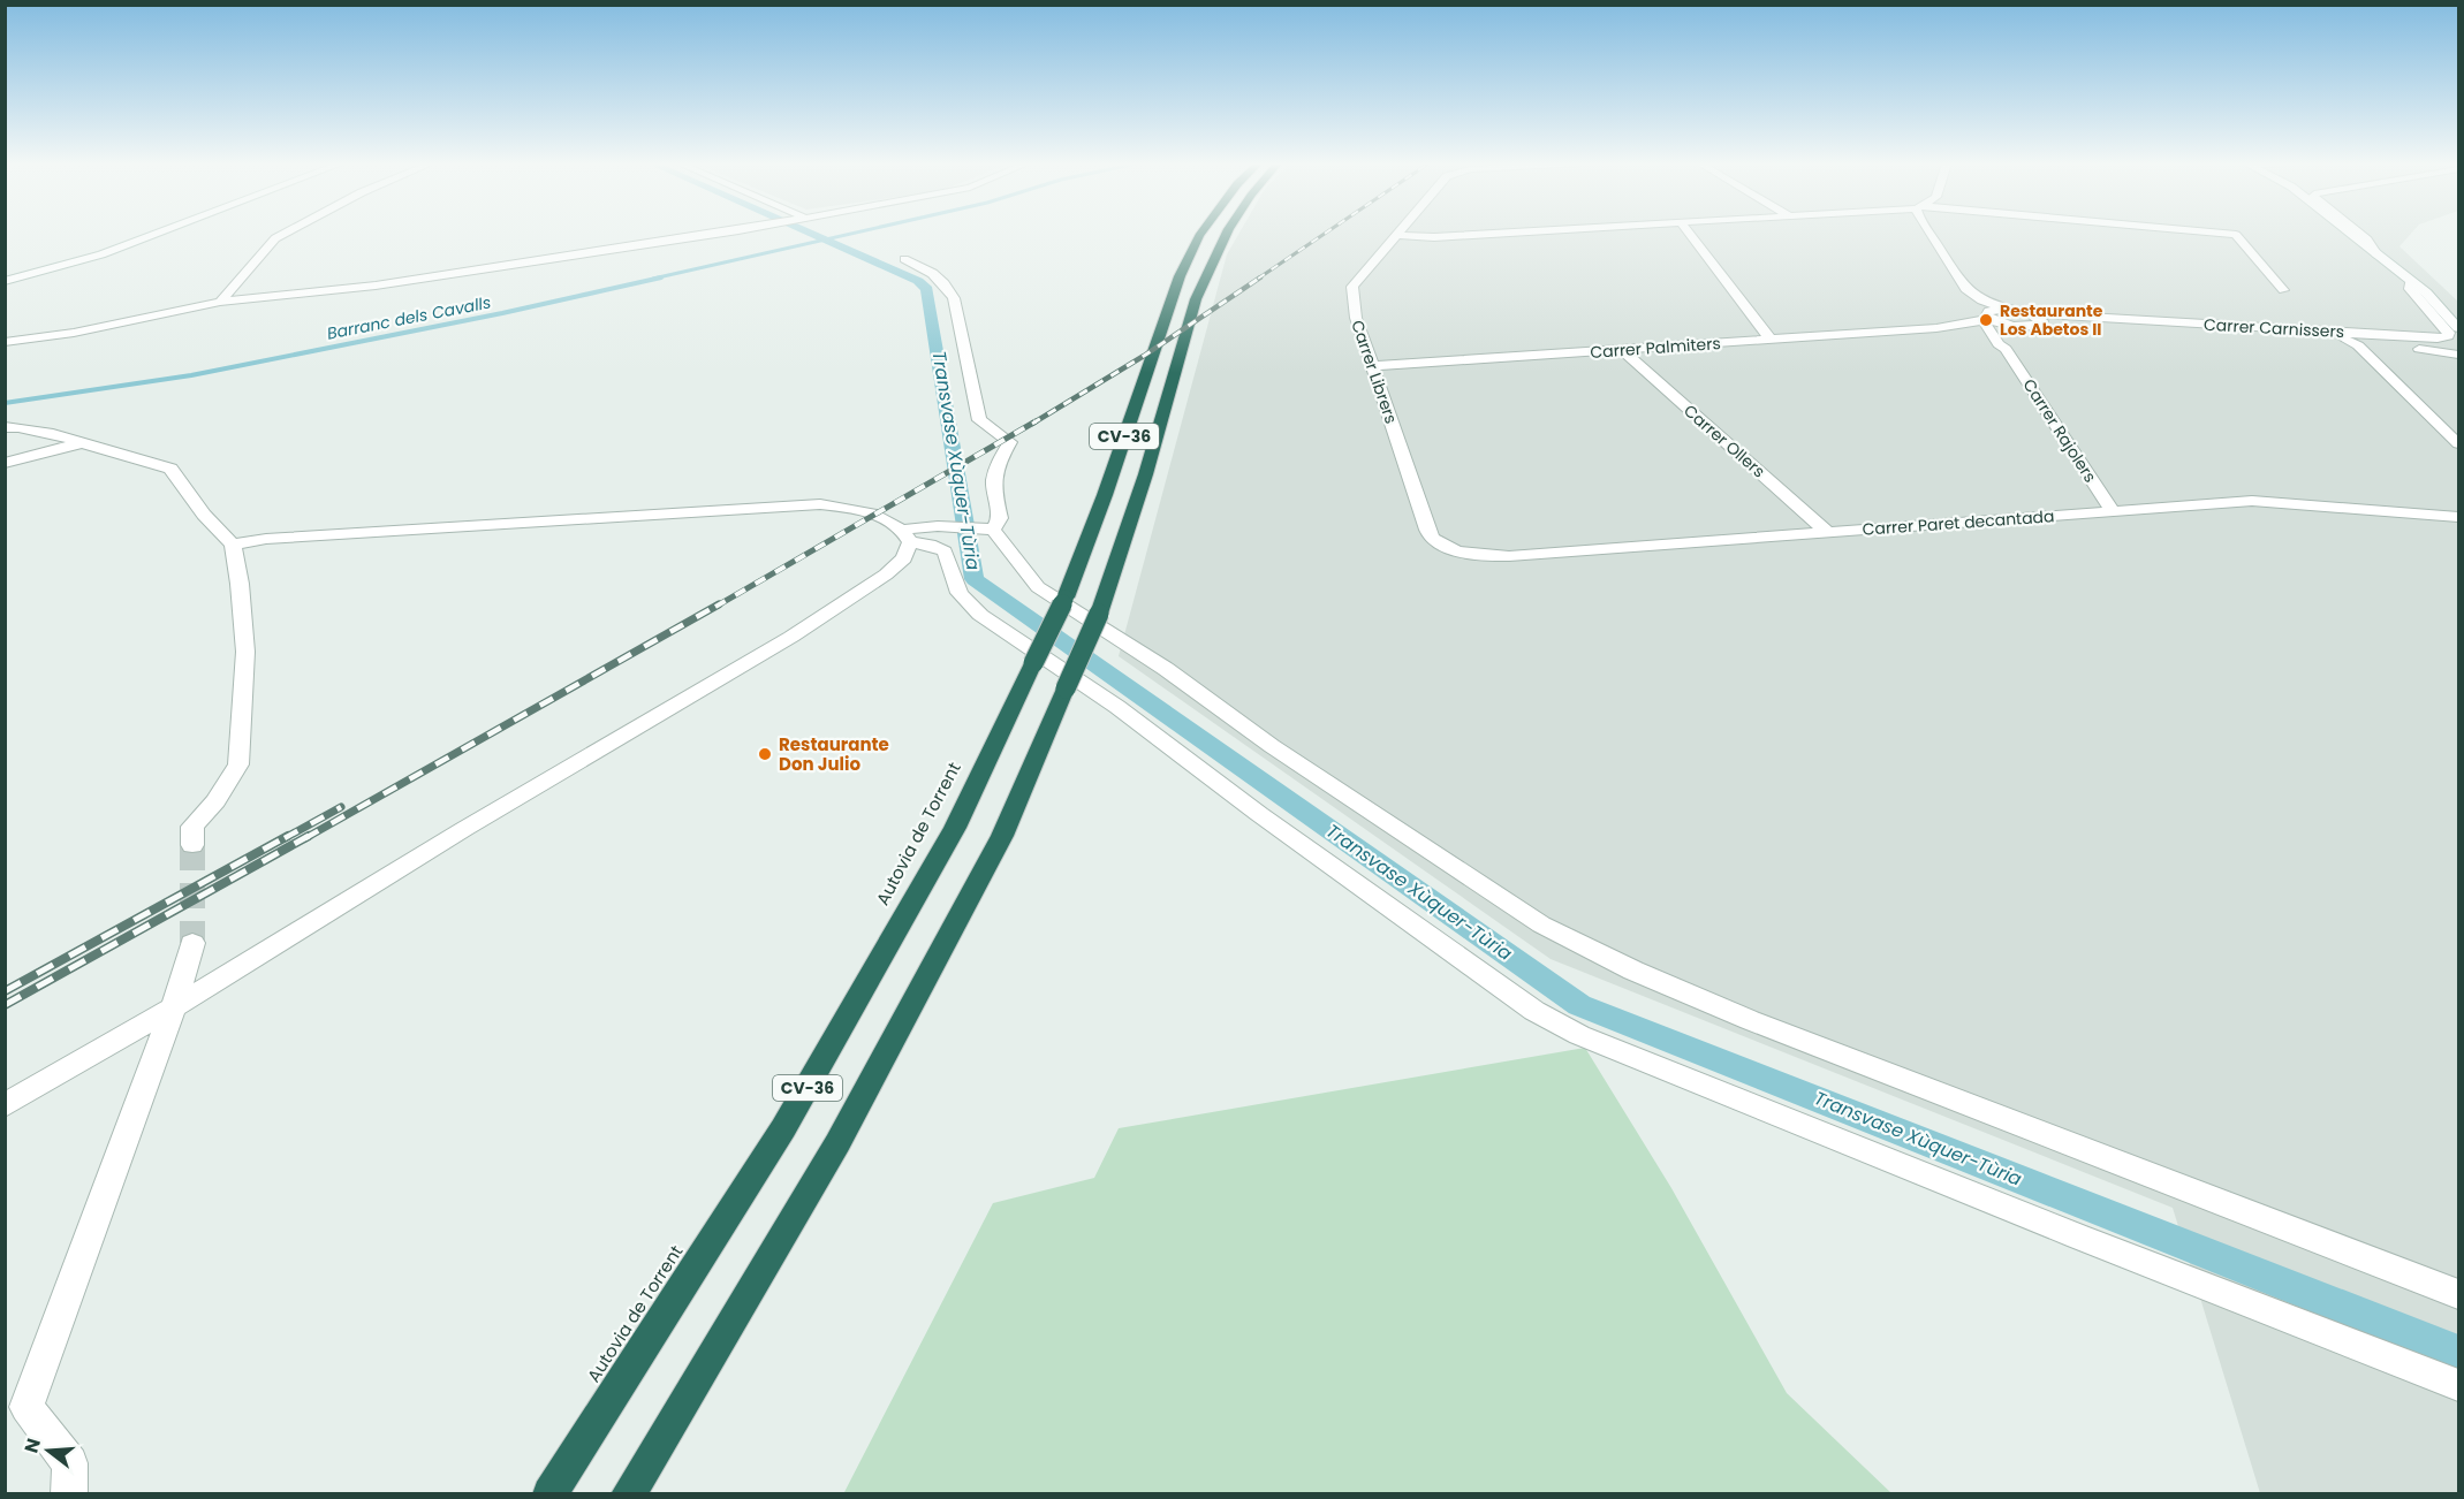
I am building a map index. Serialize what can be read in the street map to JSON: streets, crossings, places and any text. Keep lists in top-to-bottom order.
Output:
{
  "streets": {
    "highway": ["CV-36", "Autovia de Torrent"],
    "street": [
      "Carrer Carnissers",
      "Carrer Palmiters",
      "Carrer Librers",
      "Carrer Rajolers",
      "Carrer Ollers",
      "Carrer Paret decantada"
    ]
  },
  "crossings": [
    ["Carrer Carnissers", "Carrer Palmiters"],
    ["Carrer Carnissers", "Carrer Rajolers"],
    ["Carrer Palmiters", "Carrer Librers"],
    ["Carrer Palmiters", "Carrer Rajolers"],
    ["Carrer Palmiters", "Carrer Ollers"],
    ["Carrer Librers", "Carrer Paret decantada"],
    ["Carrer Rajolers", "Carrer Paret decantada"],
    ["Carrer Ollers", "Carrer Paret decantada"]
  ],
  "water": ["Barranc dels Cavalls", "Transvase Xùquer-Tùria"],
  "places": ["Restaurante Los Abetos II", "Restaurante Don Julio"],
  "north": "left"
}
